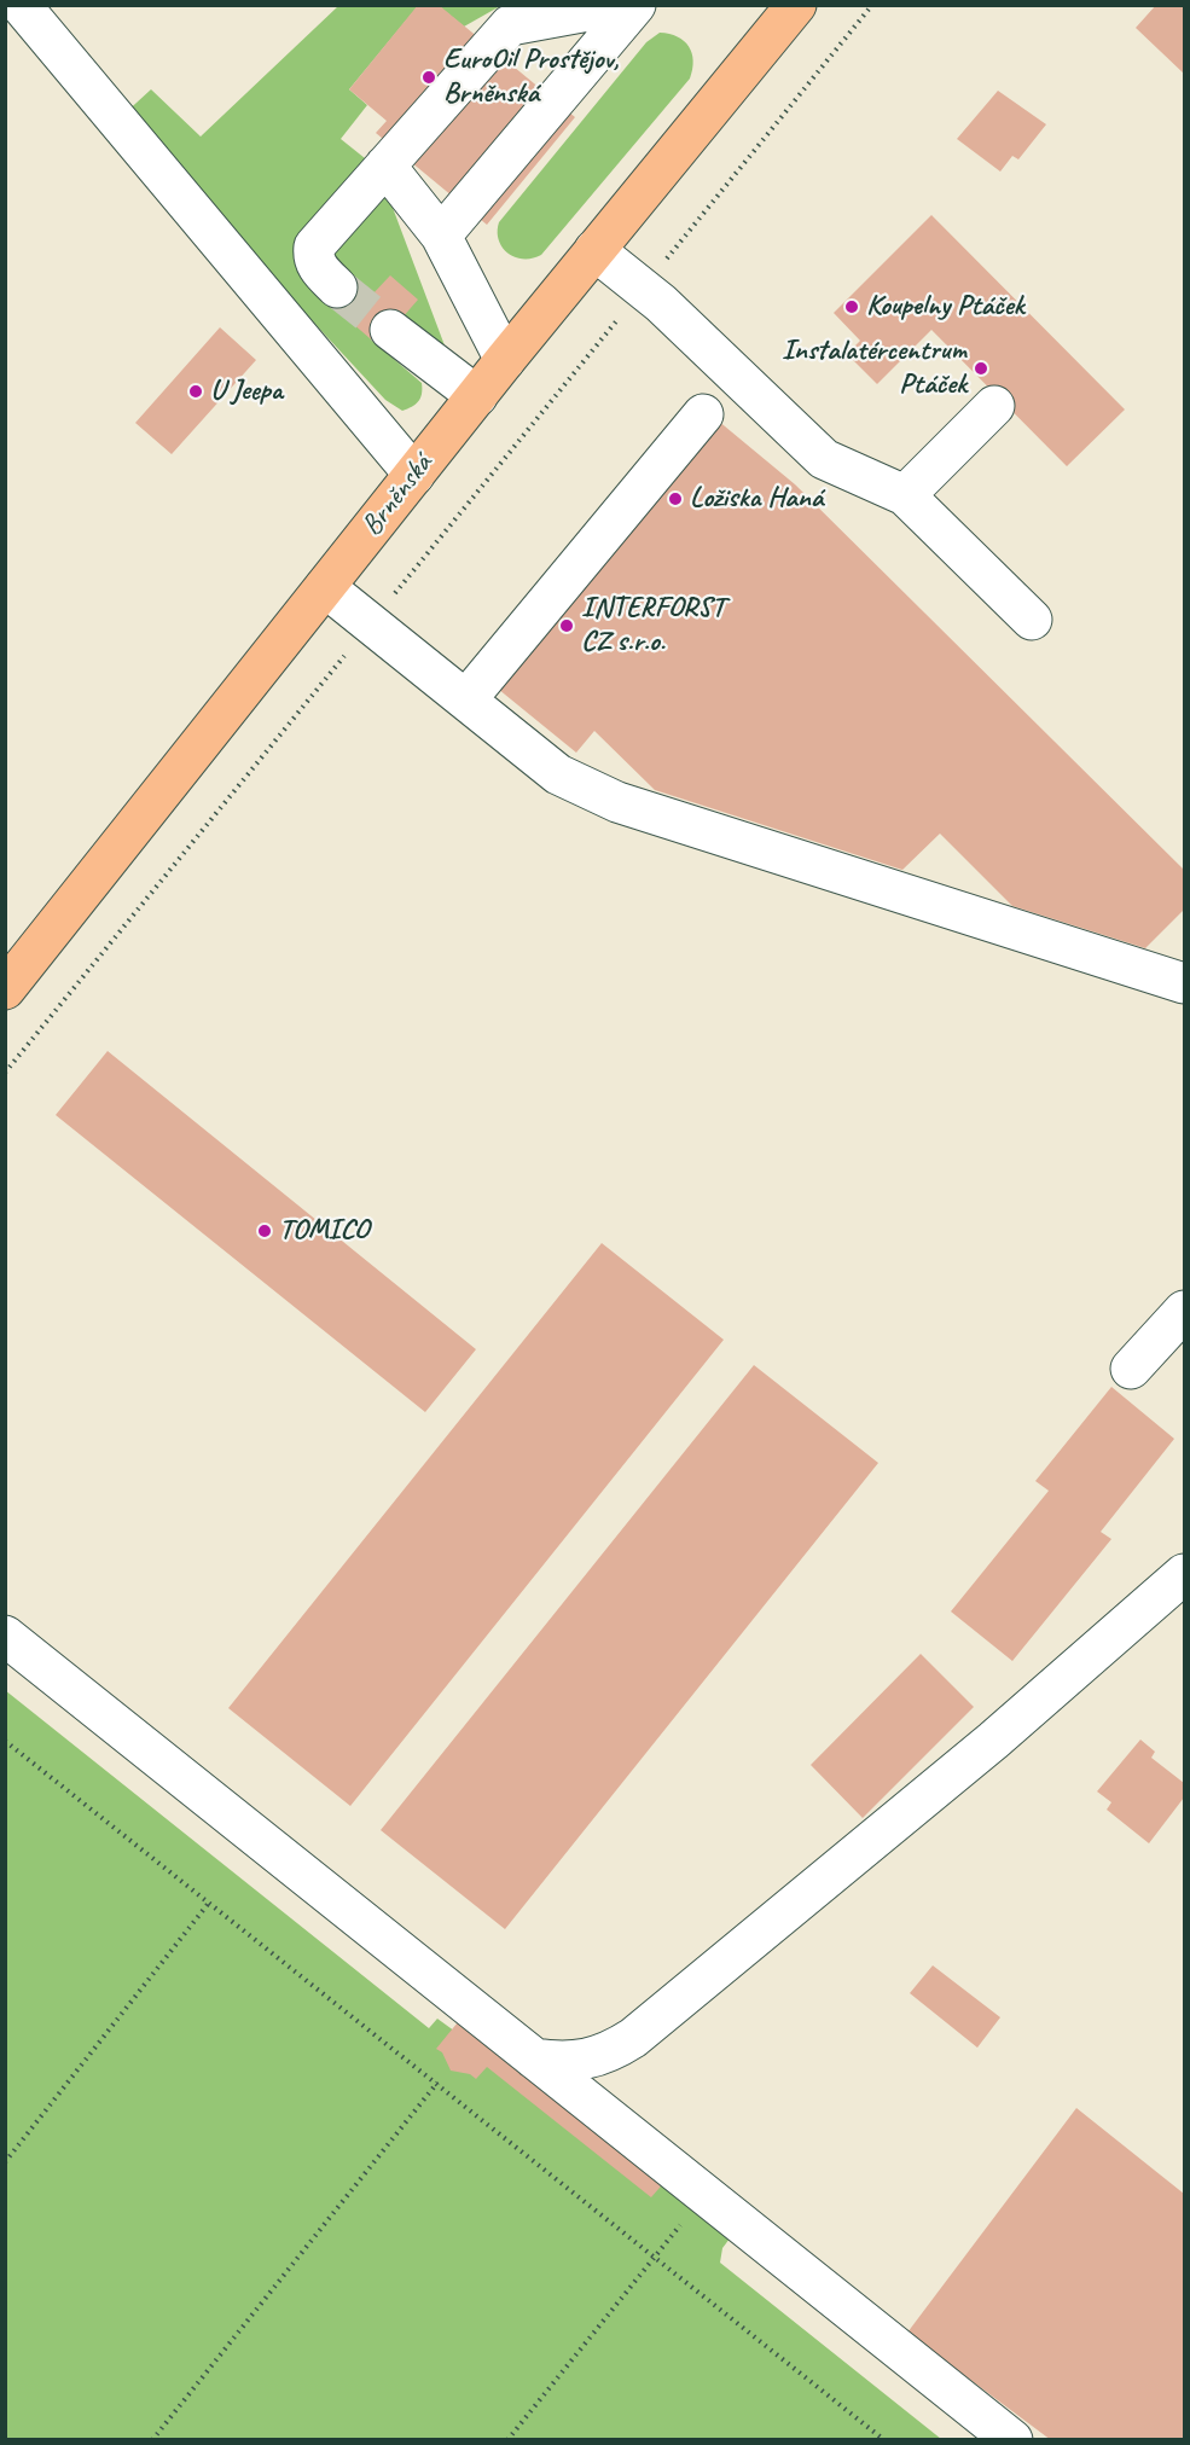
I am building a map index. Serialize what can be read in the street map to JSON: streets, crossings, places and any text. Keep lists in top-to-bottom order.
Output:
{
  "streets": {
    "main road": ["Brněnská"]
  },
  "places": [
    "EuroOil Prostějov, Brněnská",
    "Koupelny Ptáček",
    "Instalatércentrum Ptáček",
    "U Jeepa",
    "Ložiska Haná",
    "INTERFORST CZ s.r.o.",
    "TOMICO"
  ]
}
